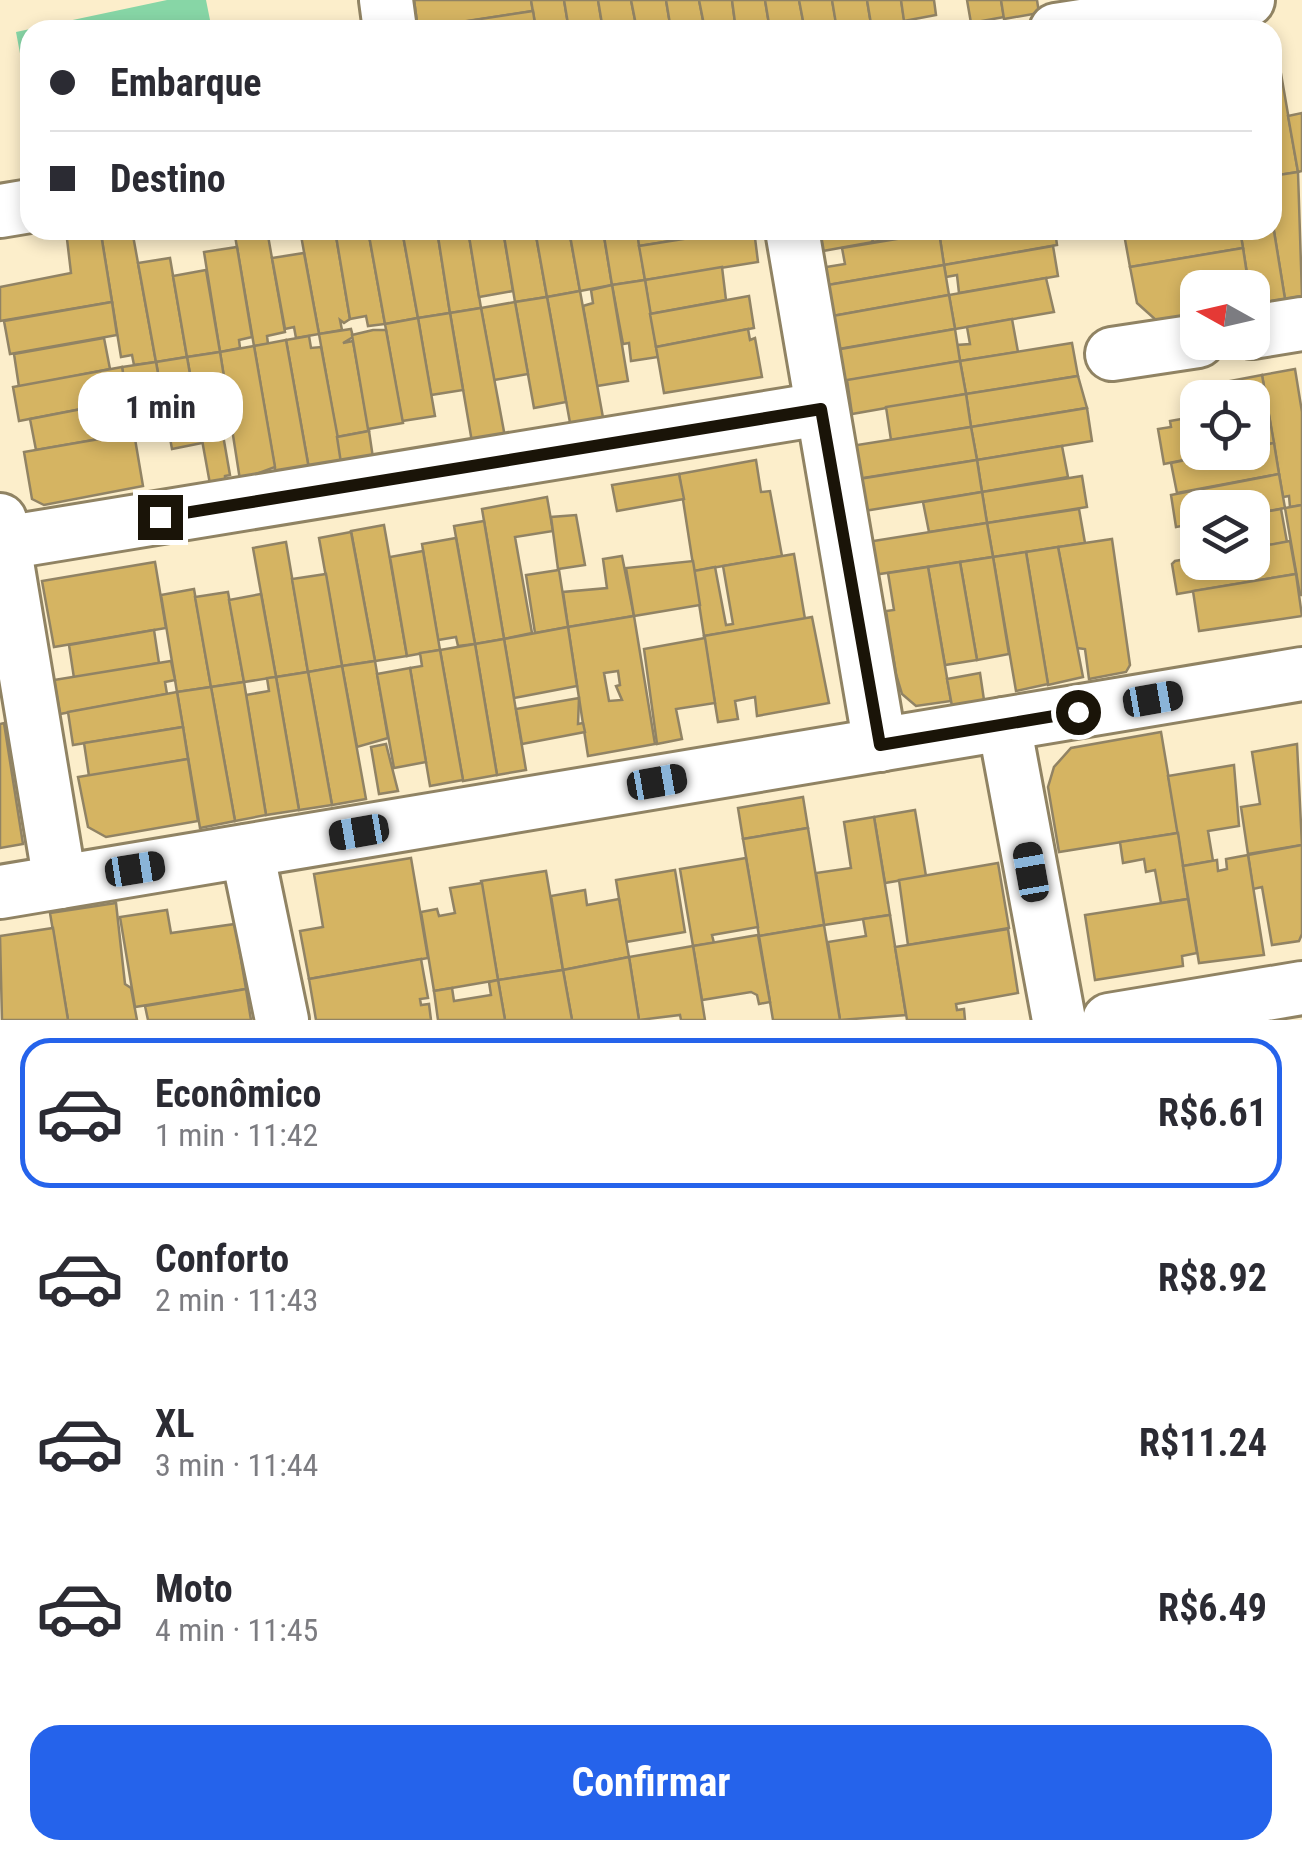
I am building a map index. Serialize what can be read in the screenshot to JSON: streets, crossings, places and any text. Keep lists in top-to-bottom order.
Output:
{
  "north": "left",
  "page": {
    "banner": ["Embarque", "Destino"],
    "bubble": "1 min",
    "list": [
      {
        "name": "Econômico",
        "note": "1 min · 11:42",
        "value": "R$6.61"
      },
      {
        "name": "Conforto",
        "note": "2 min · 11:43",
        "value": "R$8.92"
      },
      {
        "name": "XL",
        "note": "3 min · 11:44",
        "value": "R$11.24"
      },
      {
        "name": "Moto",
        "note": "4 min · 11:45",
        "value": "R$6.49"
      }
    ],
    "buttons": "Confirmar"
  }
}
